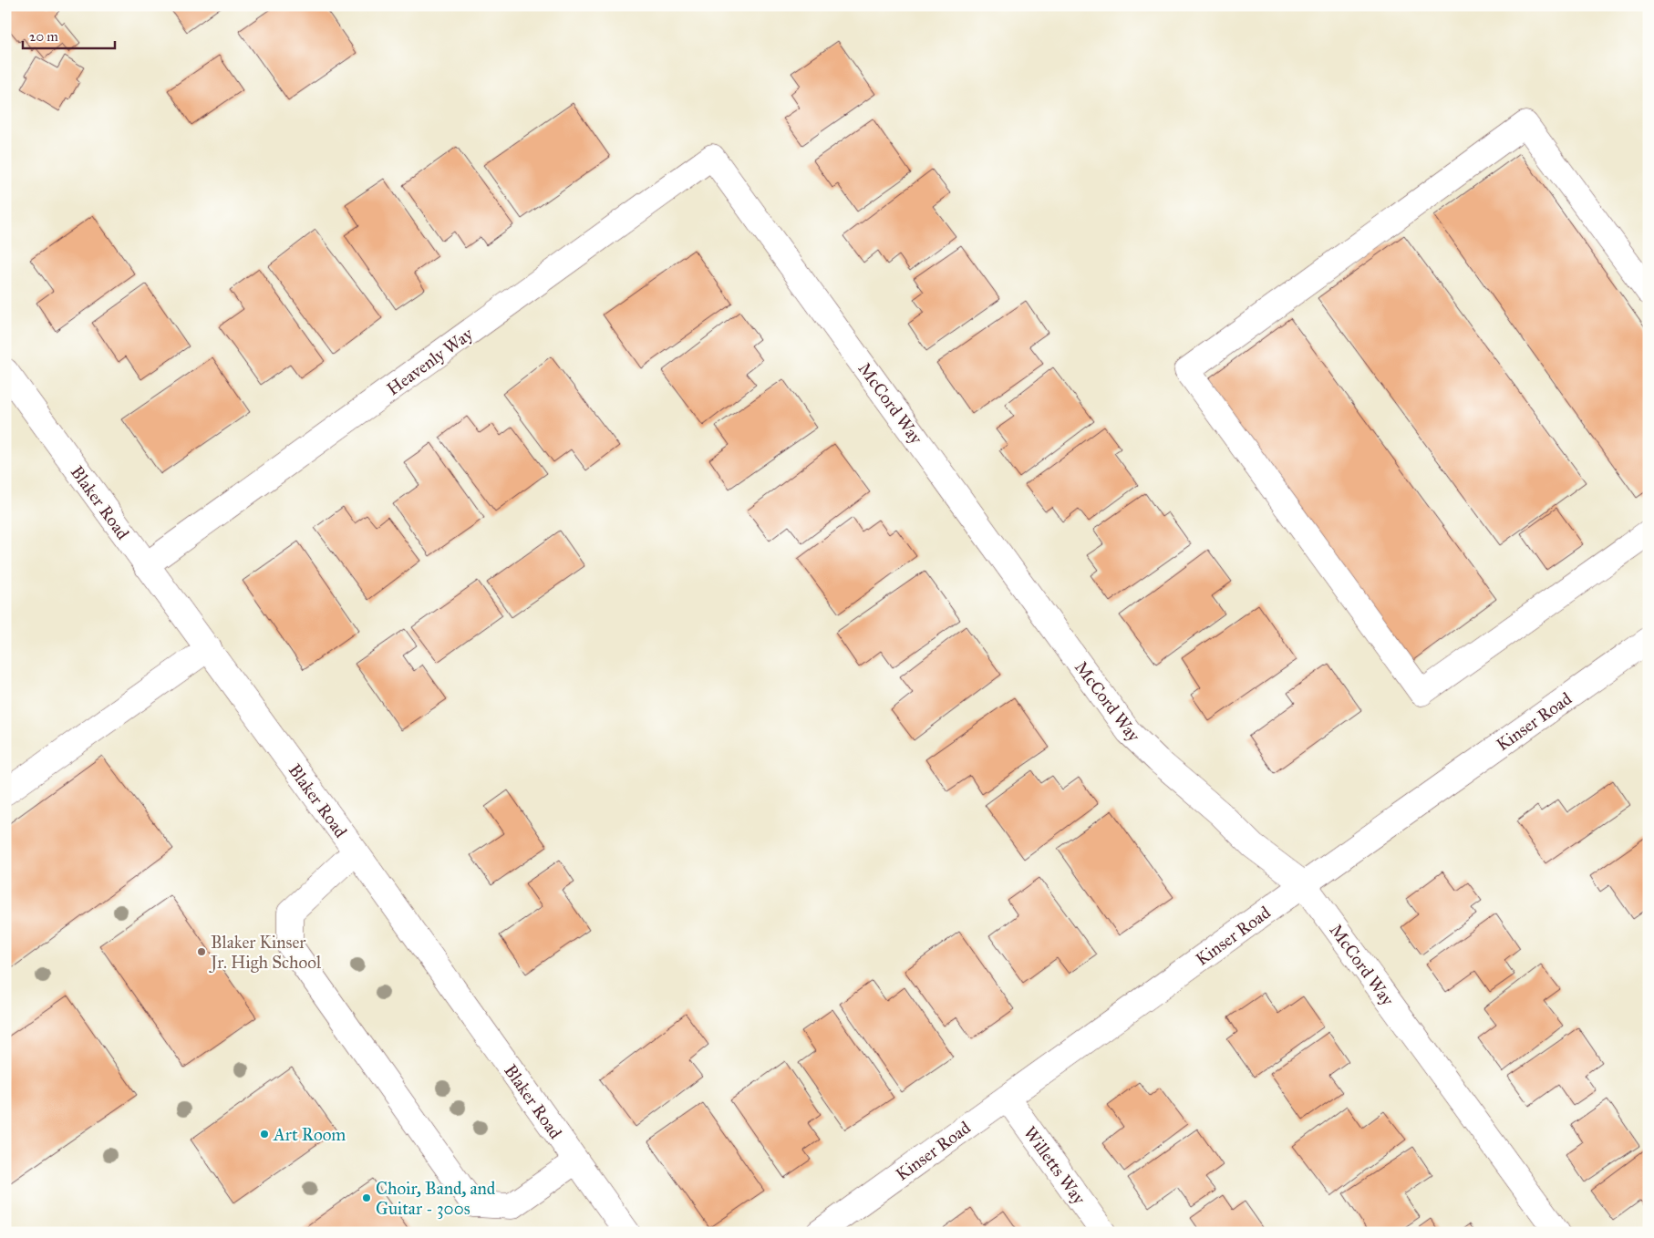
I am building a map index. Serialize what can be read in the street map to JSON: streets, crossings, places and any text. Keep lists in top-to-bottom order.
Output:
{
  "streets": {
    "street": [
      "Heavenly Way",
      "McCord Way",
      "Blaker Road",
      "Kinser Road",
      "Willetts Way"
    ]
  },
  "crossings": [
    ["Heavenly Way", "McCord Way"],
    ["Heavenly Way", "Blaker Road"],
    ["McCord Way", "Kinser Road"],
    ["Kinser Road", "Willetts Way"]
  ],
  "places": ["Blaker Kinser Jr. High School", "Art Room", "Choir, Band, and Guitar - 300s"],
  "scale_bar": "20 m"
}
